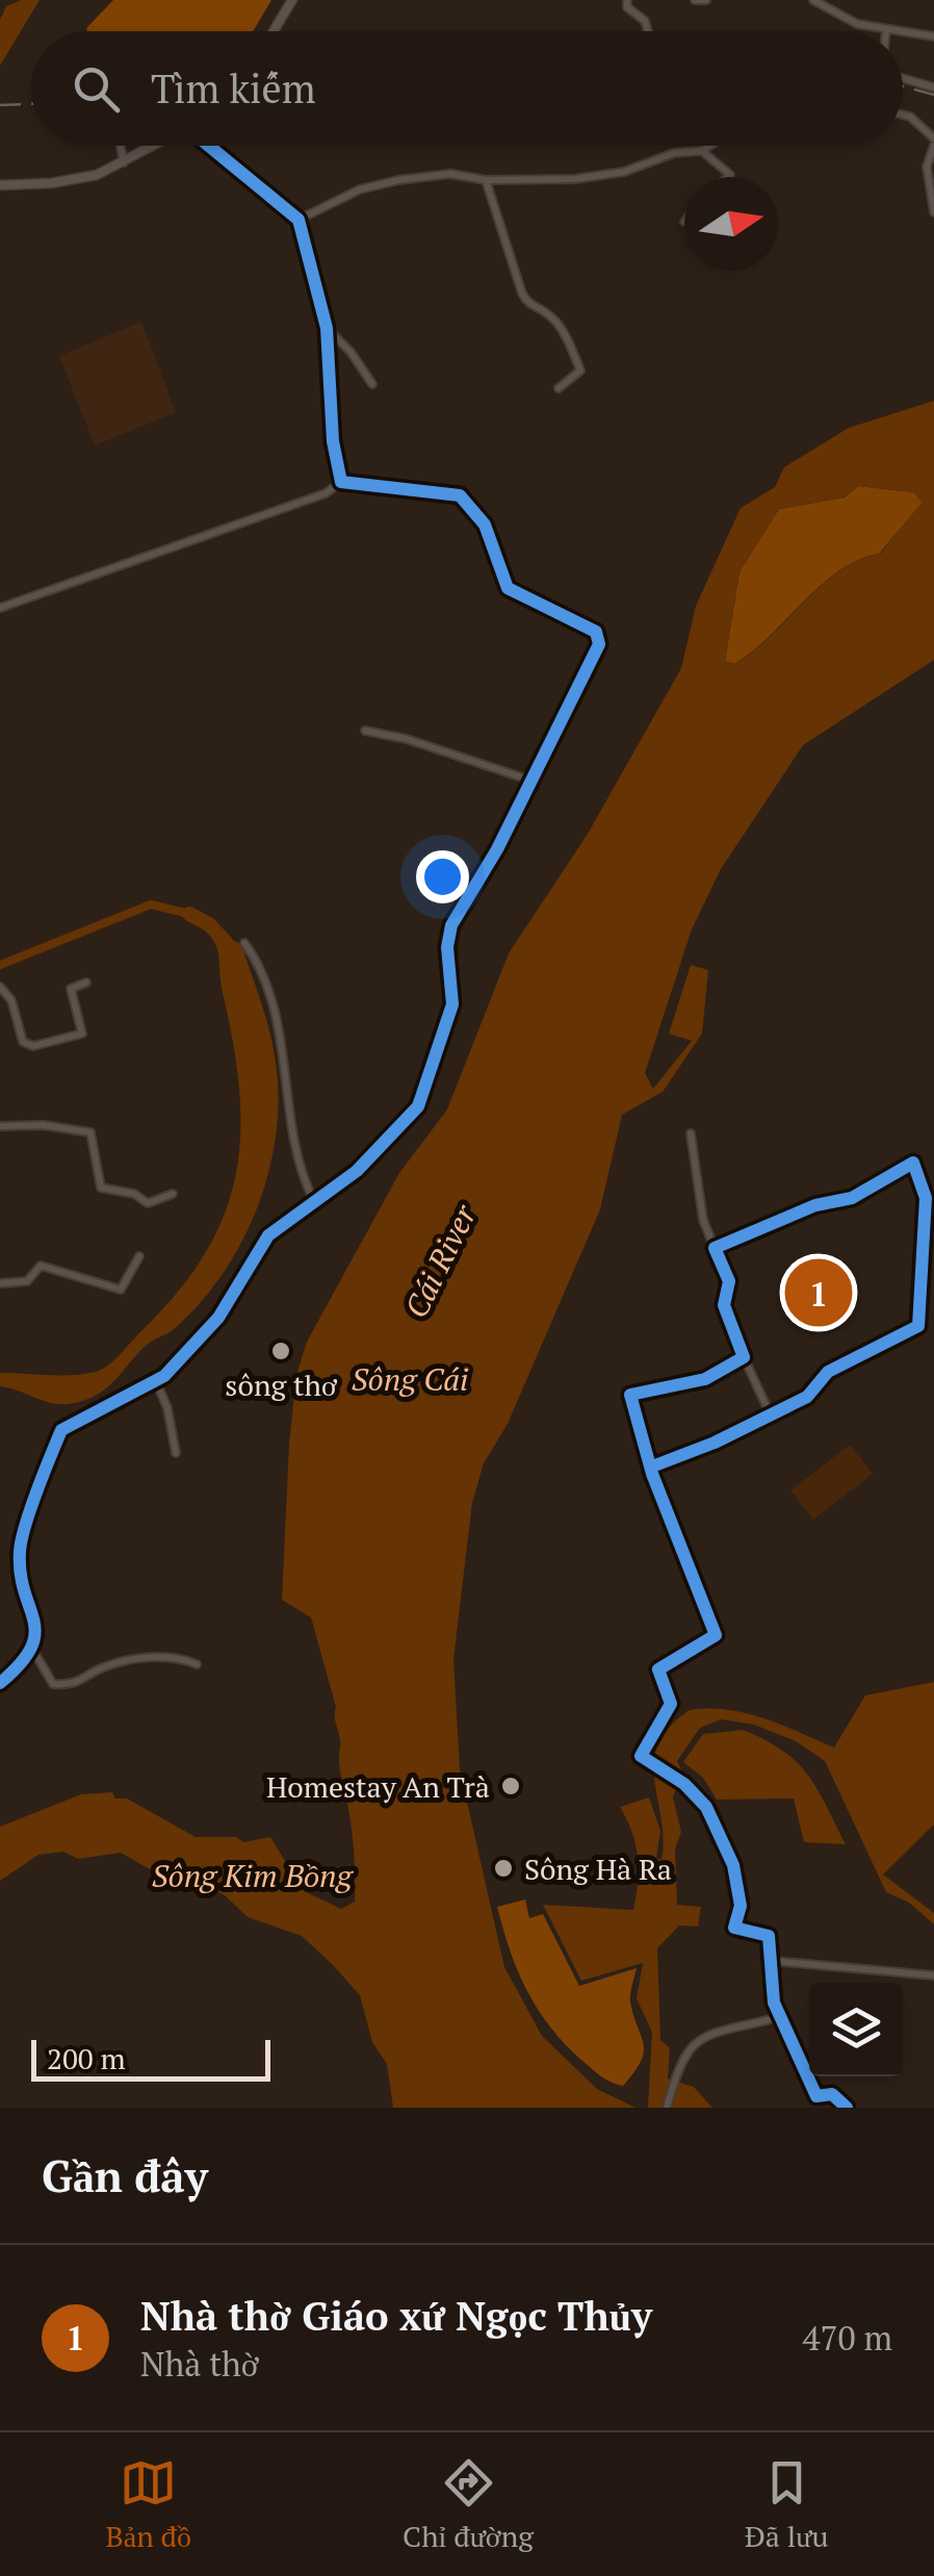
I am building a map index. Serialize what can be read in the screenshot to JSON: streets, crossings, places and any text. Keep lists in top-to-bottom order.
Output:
{
  "water": ["Cái River", "Sông Cái", "Sông Kim Bồng"],
  "places": ["sông thơ", "Homestay An Trà", "Sông Hà Ra"],
  "scale_bar": "200 m",
  "north": "right",
  "page": {
    "search": "Tìm kiếm",
    "pins": "1",
    "scale": "200 m",
    "heading": "Gần đây",
    "list": [
      {
        "mark": "1",
        "name": "Nhà thờ Giáo xứ Ngọc Thủy",
        "note": "Nhà thờ",
        "value": "470 m"
      }
    ],
    "nav": ["Bản đồ", "Chỉ đường", "Đã lưu"]
  }
}
